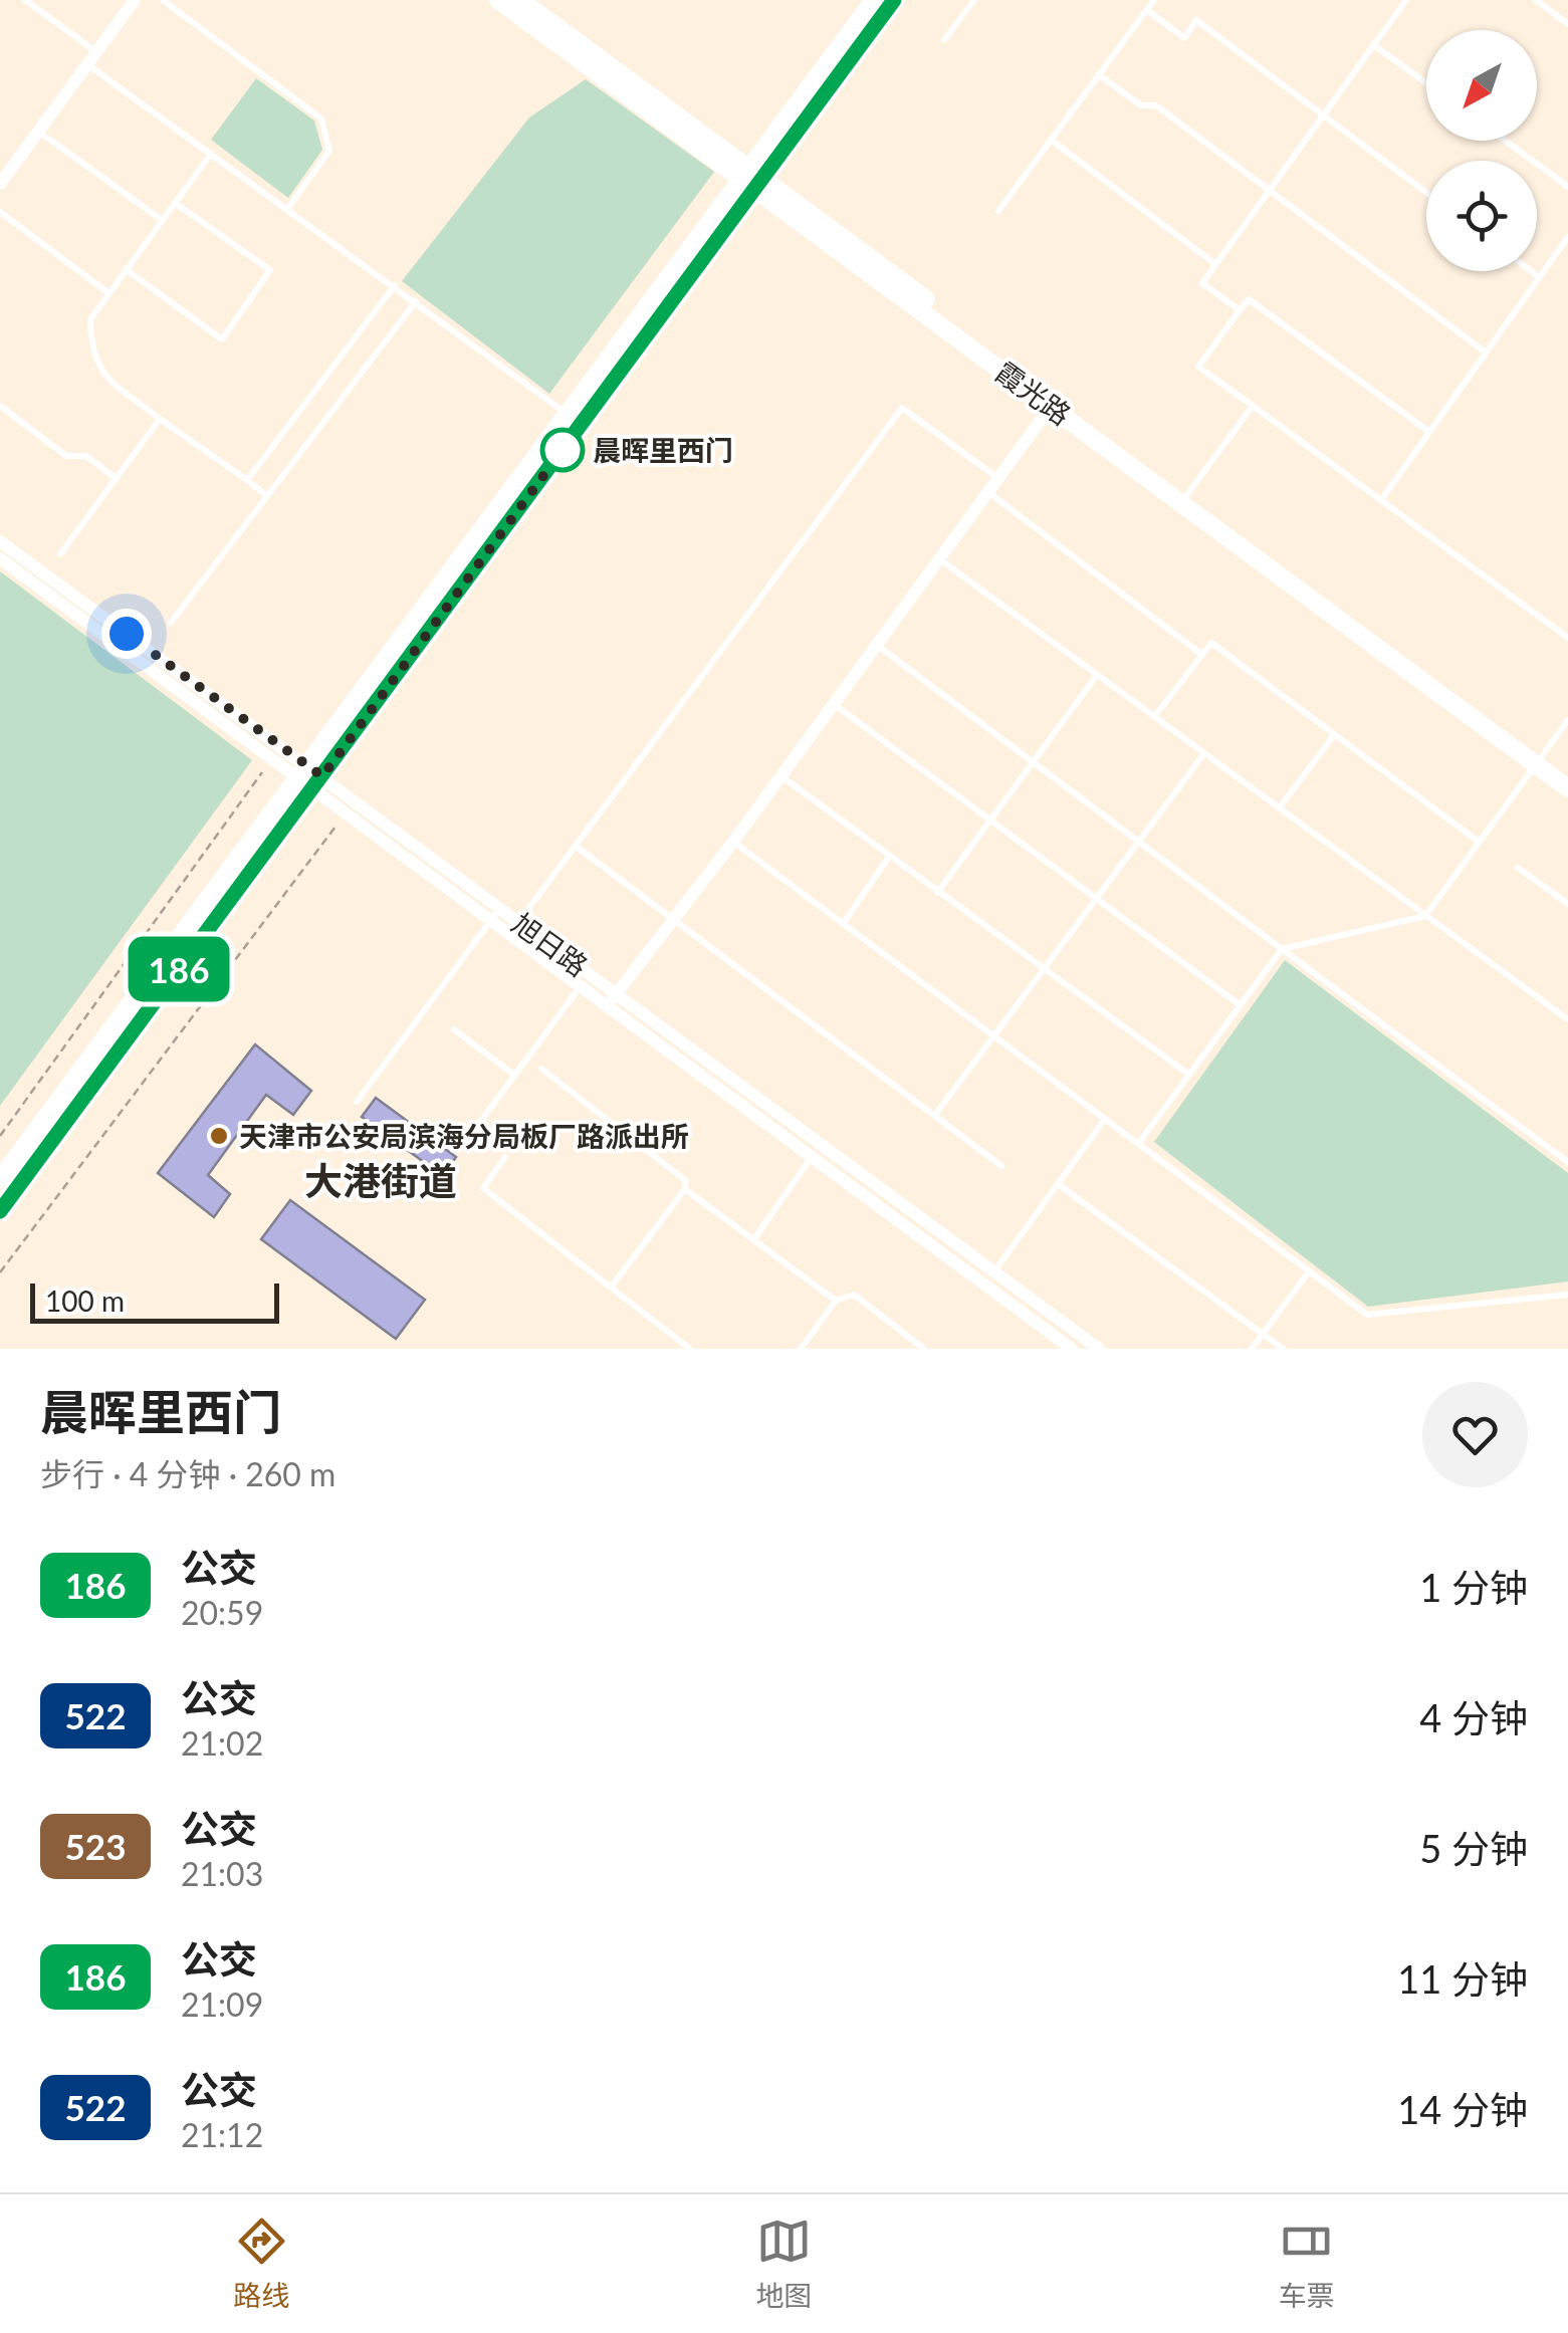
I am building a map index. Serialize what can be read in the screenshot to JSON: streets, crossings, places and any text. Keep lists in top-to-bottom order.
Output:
{
  "streets": {
    "main road": ["霞光路"],
    "street": ["旭日路"]
  },
  "districts": ["大港街道"],
  "places": ["晨晖里西门", "天津市公安局滨海分局板厂路派出所"],
  "lines": ["bus line 186"],
  "scale_bar": "100 m",
  "north": "bottom left",
  "page": {
    "on_map": "186",
    "scale": "100 m",
    "heading": ["晨晖里西门", "步行 · 4 分钟 · 260 m"],
    "list": [
      {
        "mark": "186",
        "name": "公交",
        "note": "20:59",
        "value": "1 分钟"
      },
      {
        "mark": "522",
        "name": "公交",
        "note": "21:02",
        "value": "4 分钟"
      },
      {
        "mark": "523",
        "name": "公交",
        "note": "21:03",
        "value": "5 分钟"
      },
      {
        "mark": "186",
        "name": "公交",
        "note": "21:09",
        "value": "11 分钟"
      },
      {
        "mark": "522",
        "name": "公交",
        "note": "21:12",
        "value": "14 分钟"
      }
    ],
    "tabs": ["路线", "地图", "车票"]
  }
}
